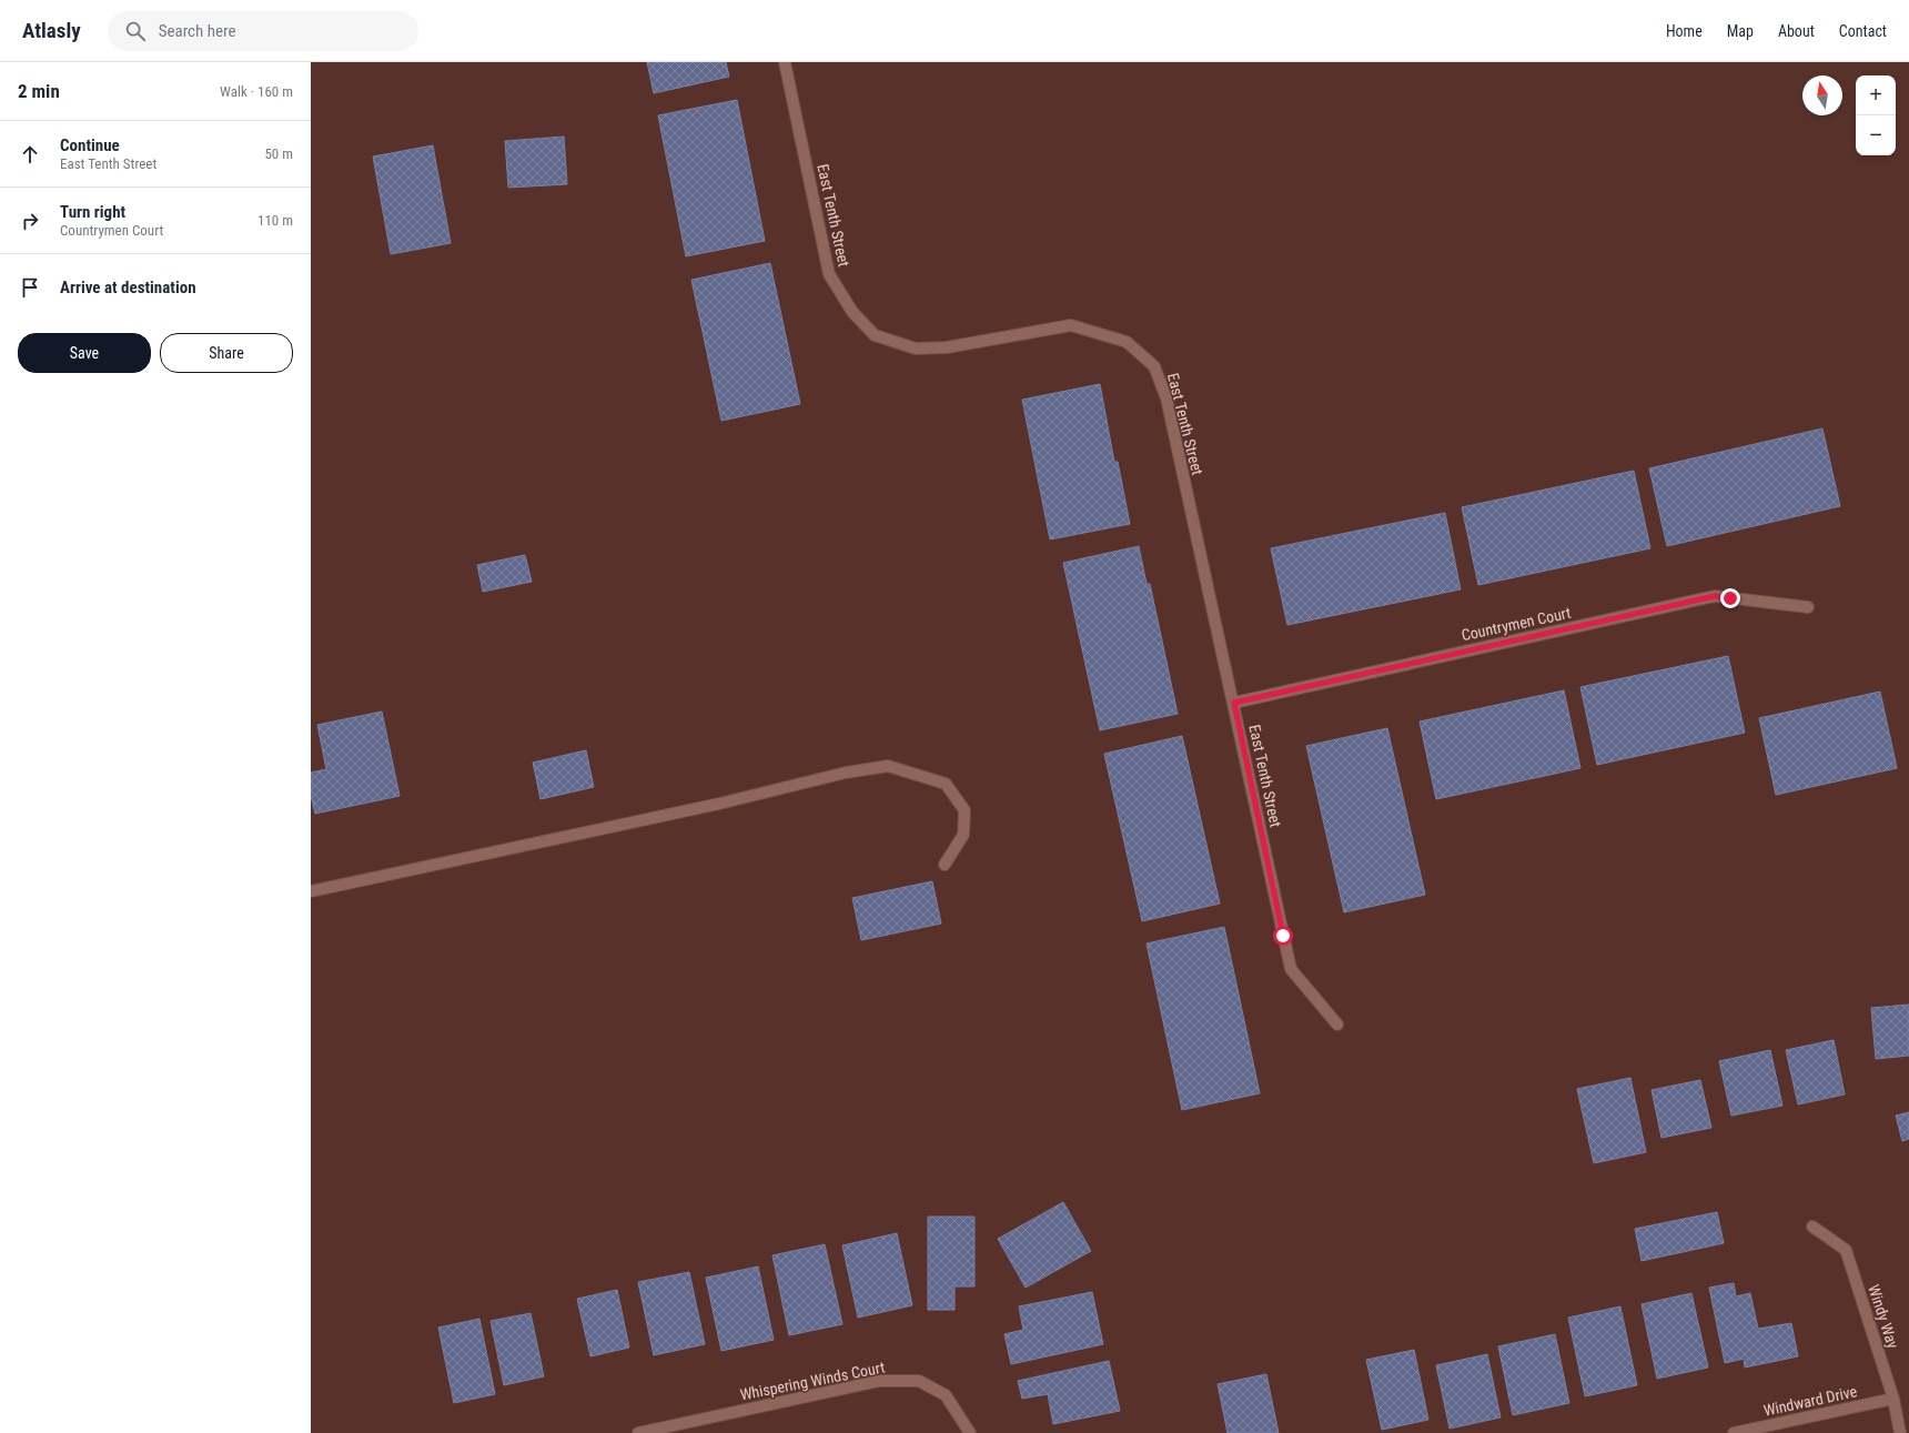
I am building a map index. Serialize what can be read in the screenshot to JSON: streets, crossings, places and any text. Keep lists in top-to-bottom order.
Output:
{
  "streets": {
    "street": [
      "East Tenth Street",
      "Countrymen Court",
      "Windy Way",
      "Whispering Winds Court",
      "Windward Drive"
    ]
  },
  "crossings": [
    ["East Tenth Street", "Countrymen Court"],
    ["Windy Way", "Windward Drive"]
  ],
  "north": "top",
  "page": {
    "header": "Atlasly",
    "search": "Search here",
    "nav": [
      "Home",
      "Map",
      "About",
      "Contact"
    ],
    "heading": ["2 min", "Walk · 160 m"],
    "map_buttons": ["+", "−"],
    "list": [
      ["Continue", "East Tenth Street", "50 m"],
      ["Turn right", "Countrymen Court", "110 m"],
      "Arrive at destination"
    ],
    "buttons": ["Save", "Share"]
  }
}
